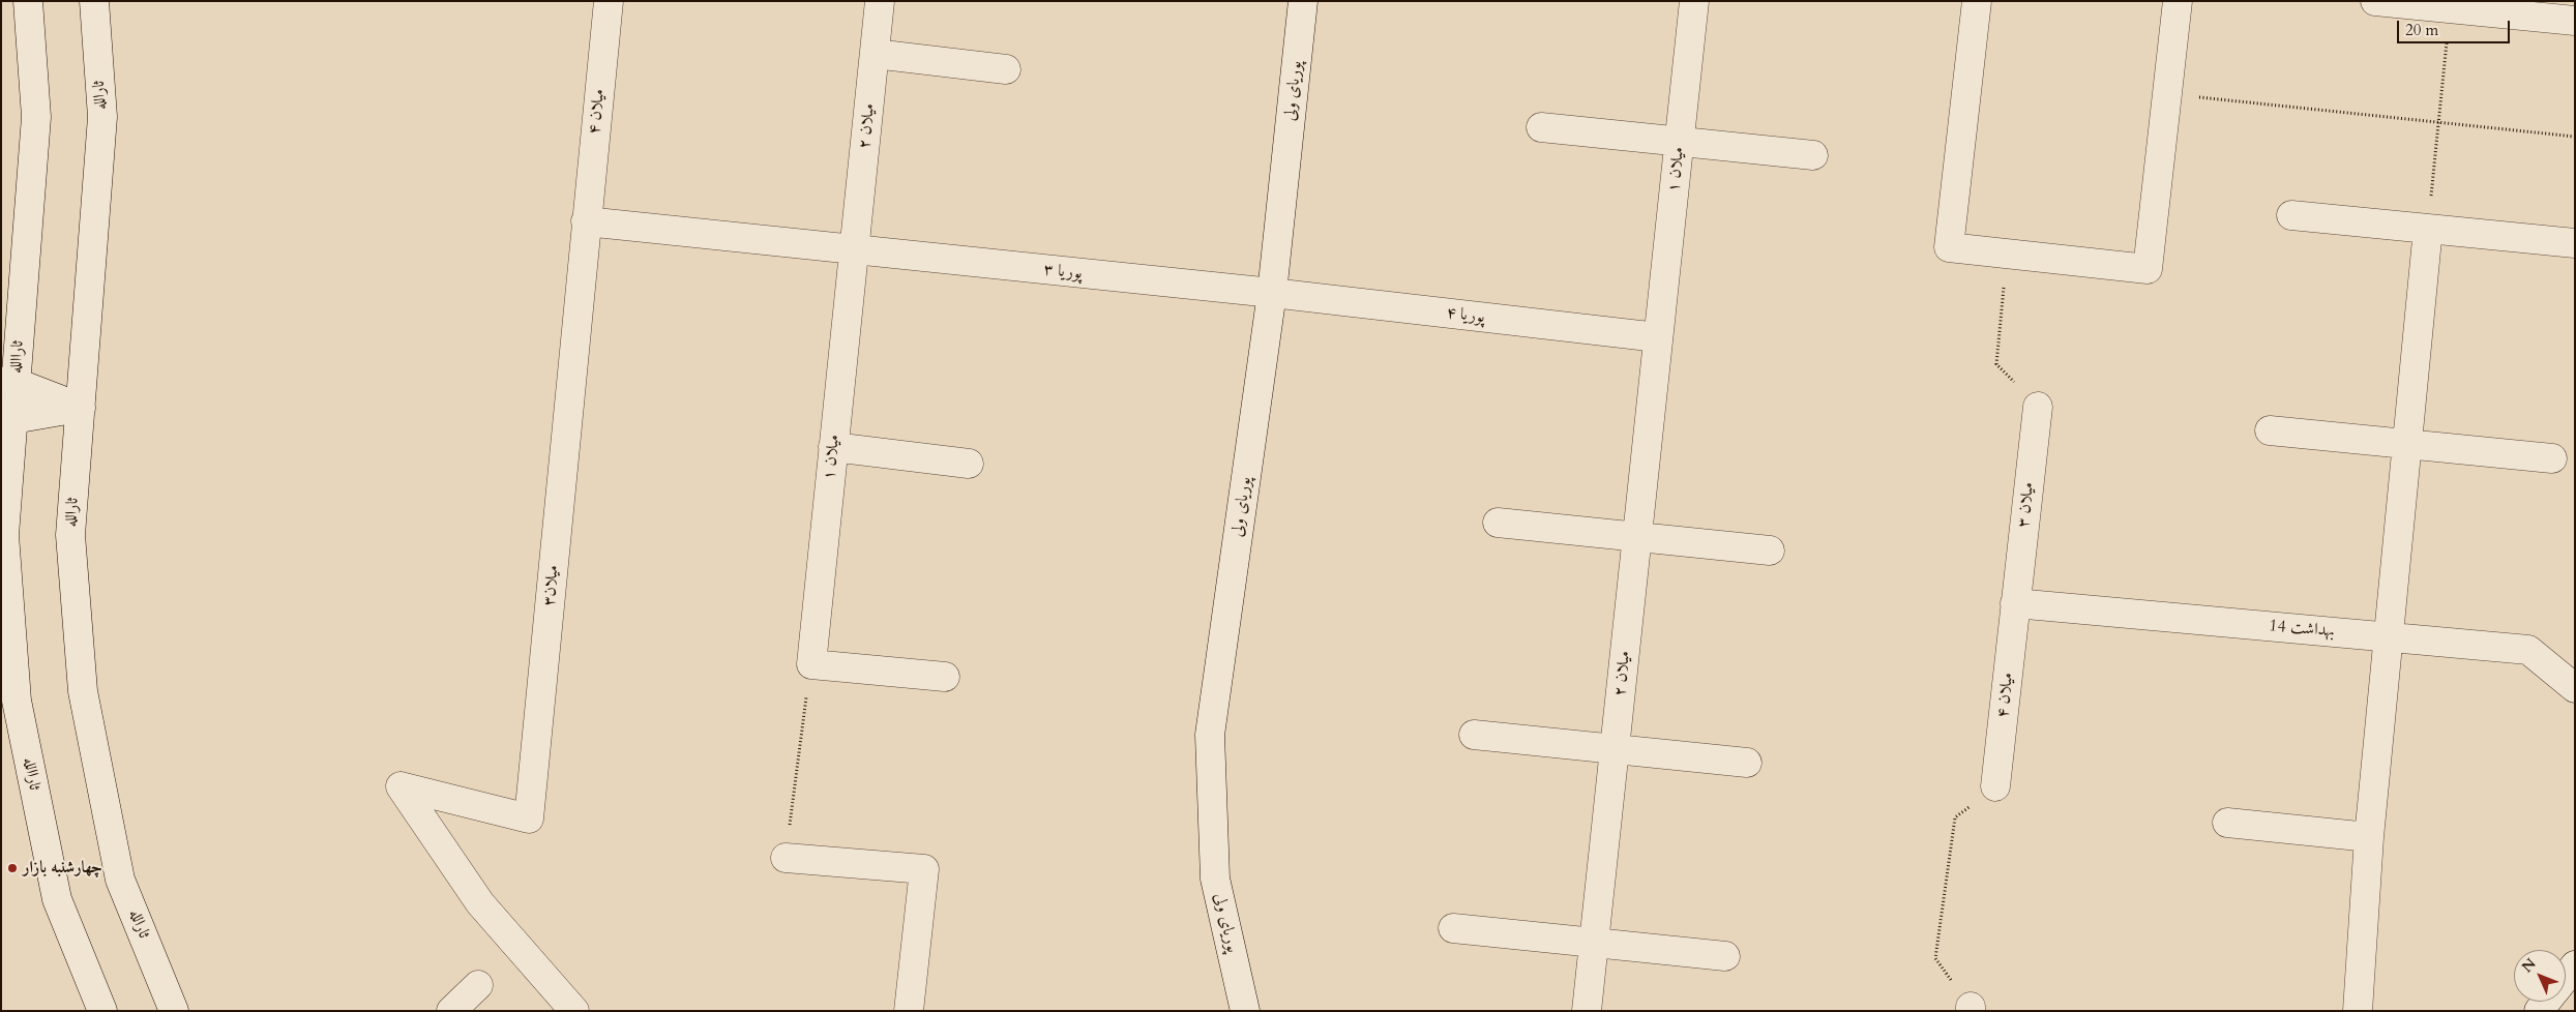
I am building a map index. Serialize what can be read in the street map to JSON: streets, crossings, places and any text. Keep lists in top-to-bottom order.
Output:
{
  "streets": {
    "street": [
      "پوریای ولی",
      "ثارالله",
      "میلان ۴",
      "میلان ۲",
      "میلان ۱",
      "پوریا ۳",
      "پوریا ۴",
      "ثاراالله",
      "میلان ۳",
      "میلان۳",
      "بهداشت 14"
    ]
  },
  "crossings": [
    ["پوریای ولی", "پوریا ۳"],
    ["پوریای ولی", "پوریا ۴"],
    ["میلان ۴", "پوریا ۳"],
    ["میلان ۴", "میلان ۳"],
    ["میلان ۴", "میلان۳"],
    ["میلان ۴", "بهداشت 14"],
    ["میلان ۲", "میلان ۱"],
    ["میلان ۲", "پوریا ۳"],
    ["میلان ۲", "پوریا ۴"],
    ["میلان ۱", "پوریا ۳"],
    ["میلان ۱", "پوریا ۴"],
    ["پوریا ۳", "پوریا ۴"],
    ["پوریا ۳", "میلان۳"],
    ["میلان ۳", "بهداشت 14"]
  ],
  "places": ["چهارشنبه بازار"],
  "scale_bar": "20 m",
  "north": "top left"
}
